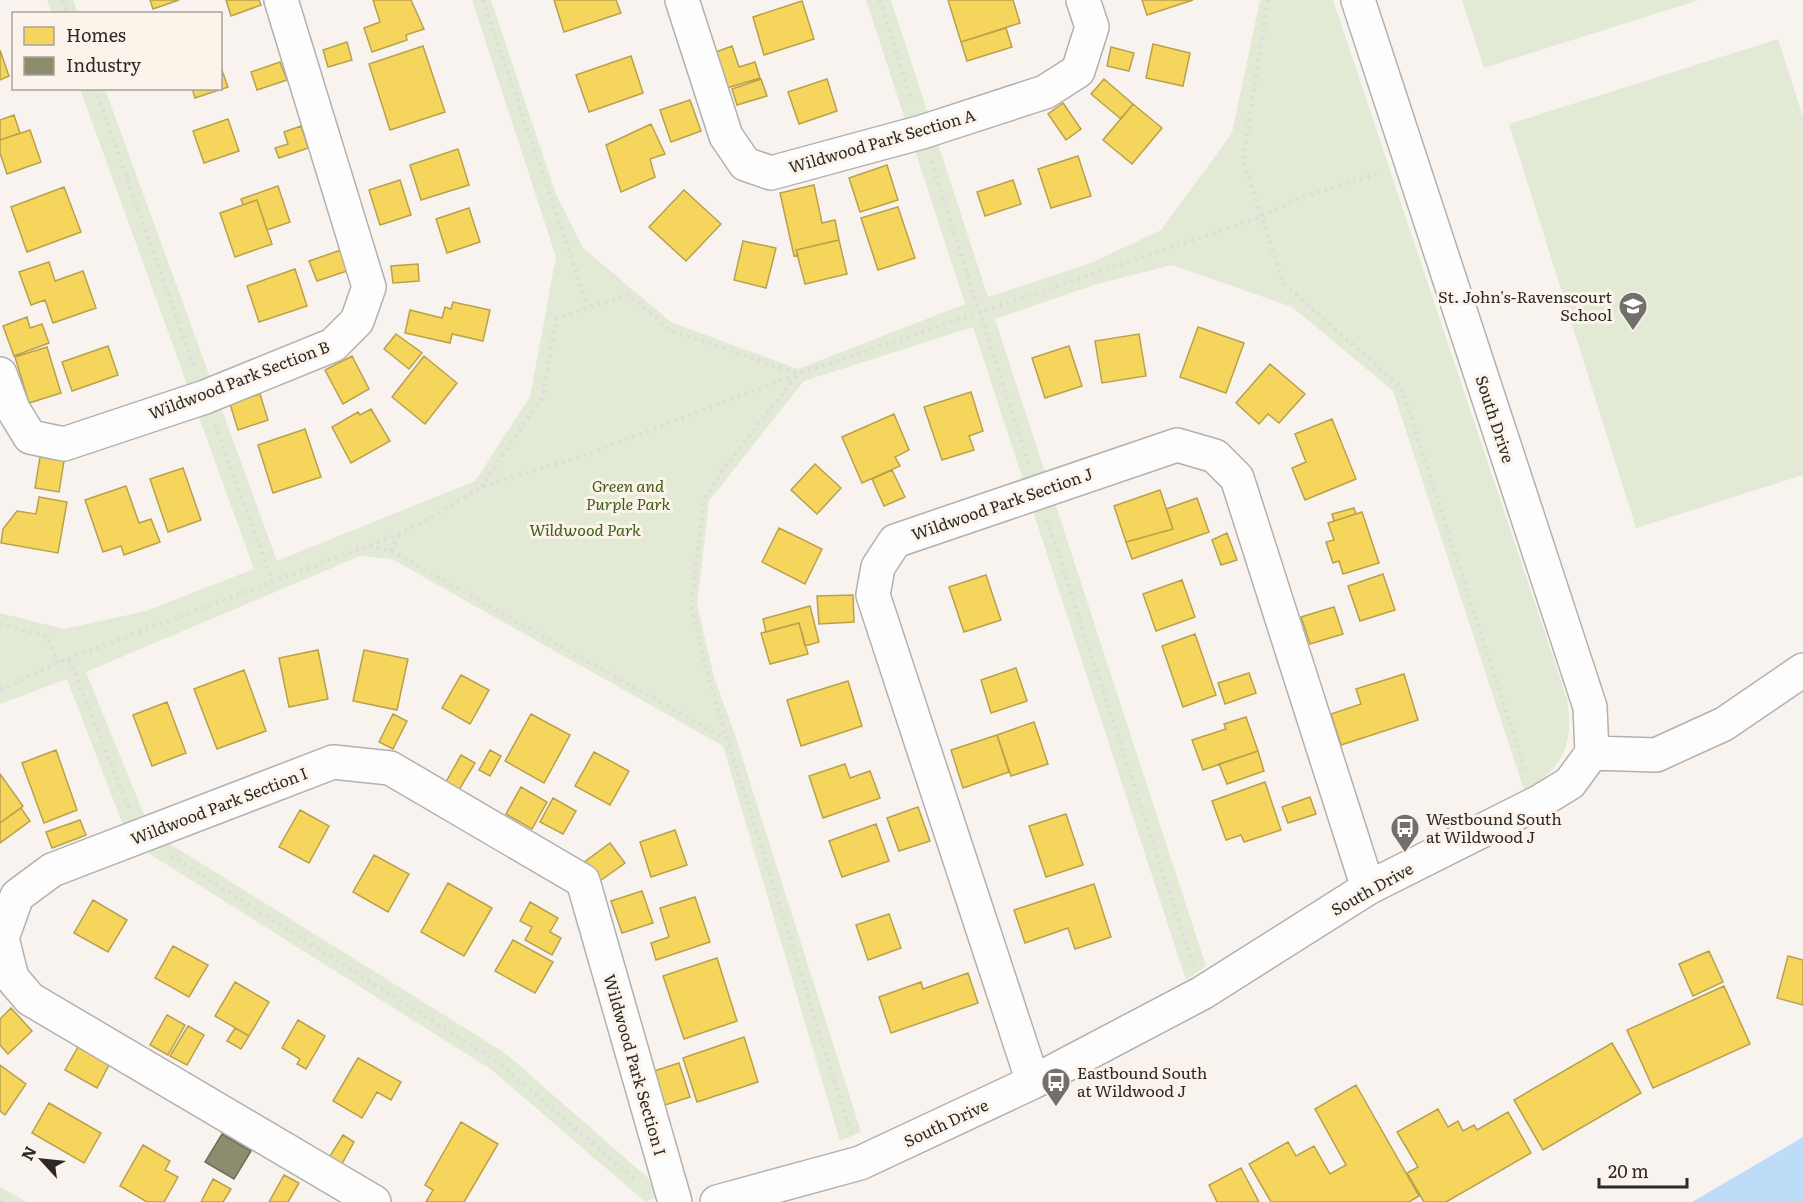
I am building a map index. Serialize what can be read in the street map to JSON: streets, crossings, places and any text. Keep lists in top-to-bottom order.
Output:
{
  "streets": {
    "street": [
      "Wildwood Park Section A",
      "Wildwood Park Section B",
      "South Drive",
      "Wildwood Park Section J",
      "Wildwood Park Section I"
    ]
  },
  "crossings": [
    ["South Drive", "Wildwood Park Section J"]
  ],
  "parks": ["Green and Purple Park", "Wildwood Park"],
  "places": {
    "school or university": ["St. John's-Ravenscourt School"],
    "bus stop": ["Westbound South at Wildwood J", "Eastbound South at Wildwood J"]
  },
  "legend": ["Homes", "Industry"],
  "scale_bar": "20 m",
  "north": "top left"
}
